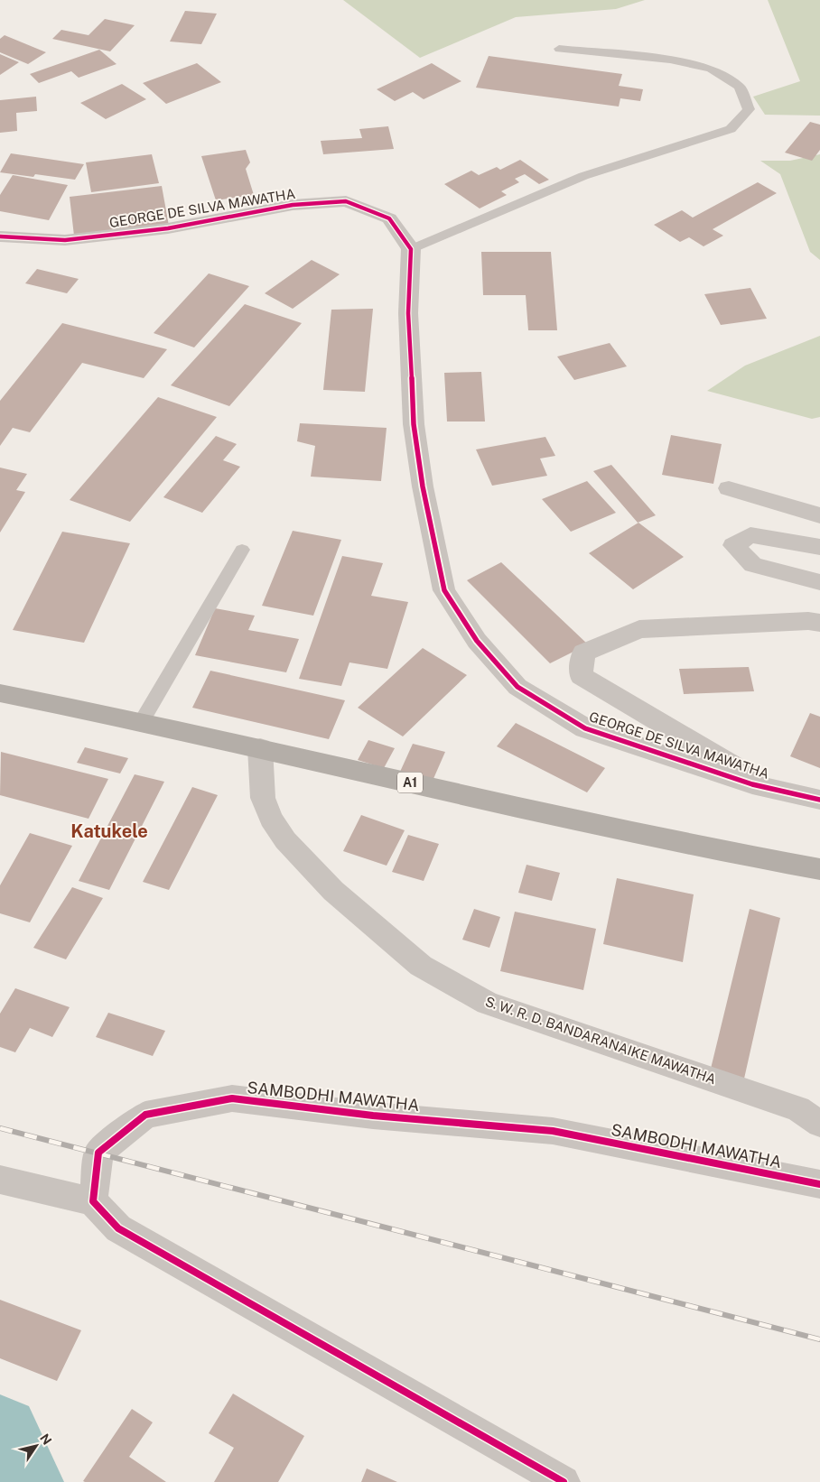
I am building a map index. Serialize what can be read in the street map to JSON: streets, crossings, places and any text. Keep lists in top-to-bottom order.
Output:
{
  "streets": {
    "highway": ["A1"],
    "street": ["GEORGE DE SILVA MAWATHA", "S. W. R. D. BANDARANAIKE MAWATHA", "SAMBODHI MAWATHA"]
  },
  "crossings": [
    ["A1", "S. W. R. D. BANDARANAIKE MAWATHA"]
  ],
  "districts": ["Katukele"],
  "north": "top right"
}
